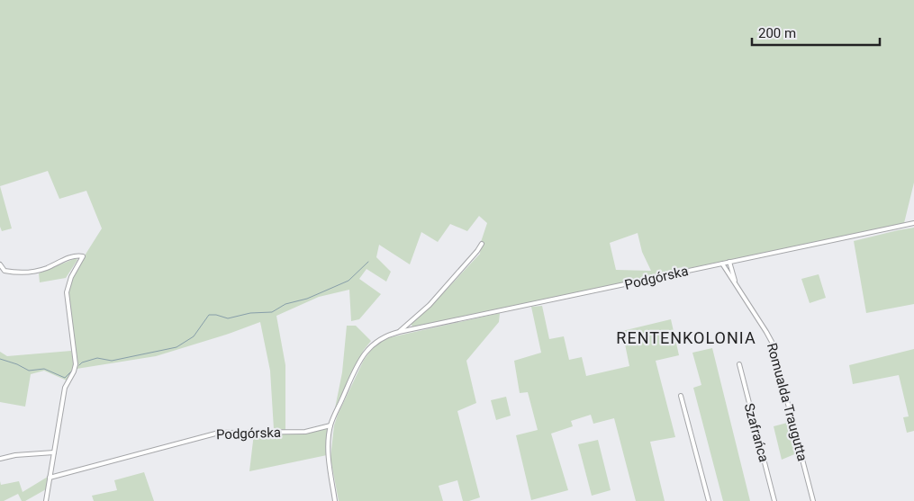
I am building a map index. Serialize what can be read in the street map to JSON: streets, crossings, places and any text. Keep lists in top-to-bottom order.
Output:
{
  "streets": {
    "street": ["Podgórska", "Romualda Traugutta", "Szafrańca"]
  },
  "crossings": [
    ["Podgórska", "Romualda Traugutta"]
  ],
  "districts": ["RENTENKOLONIA"],
  "scale_bar": "200 m"
}
